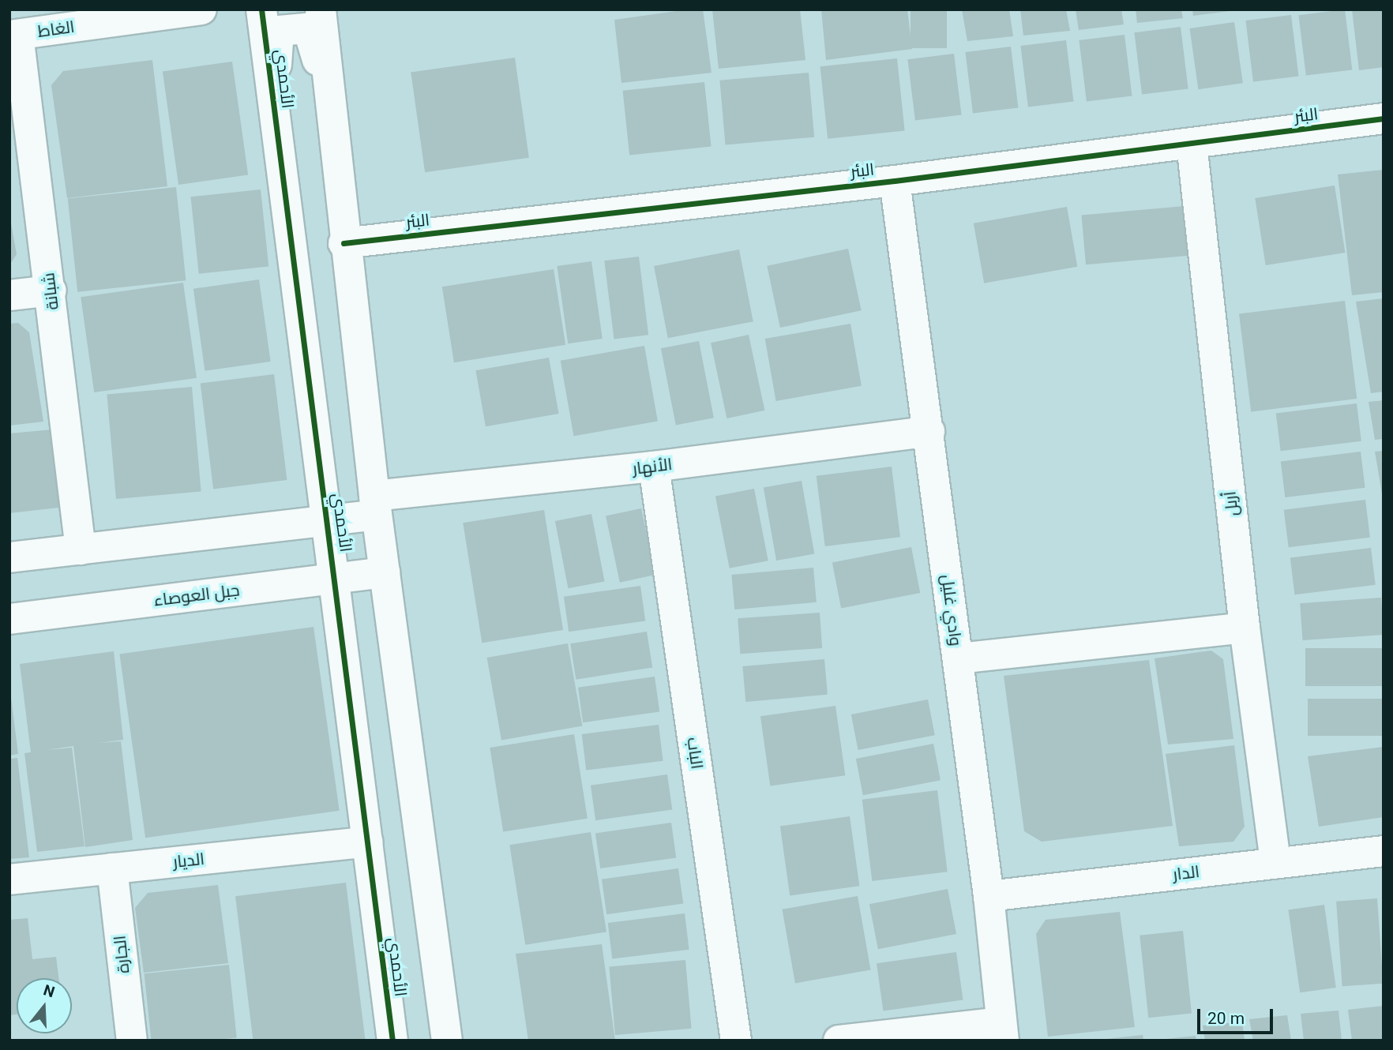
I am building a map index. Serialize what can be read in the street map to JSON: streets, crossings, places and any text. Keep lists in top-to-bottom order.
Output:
{
  "streets": {
    "street": [
      "الغاط",
      "الأحمدي",
      "البئر",
      "شبانة",
      "الأنهار",
      "أربل",
      "جبل العوصاء",
      "وادي غليل",
      "الباب",
      "الديار",
      "الدار",
      "الجارة"
    ]
  },
  "crossings": [
    ["الغاط", "شبانة"],
    ["الأحمدي", "جبل العوصاء"],
    ["الأحمدي", "الديار"],
    ["البئر", "أربل"],
    ["البئر", "وادي غليل"],
    ["الأنهار", "وادي غليل"],
    ["الأنهار", "الباب"],
    ["أربل", "الدار"],
    ["وادي غليل", "الدار"],
    ["الديار", "الجارة"]
  ],
  "scale_bar": "20 m",
  "north": "top"
}
